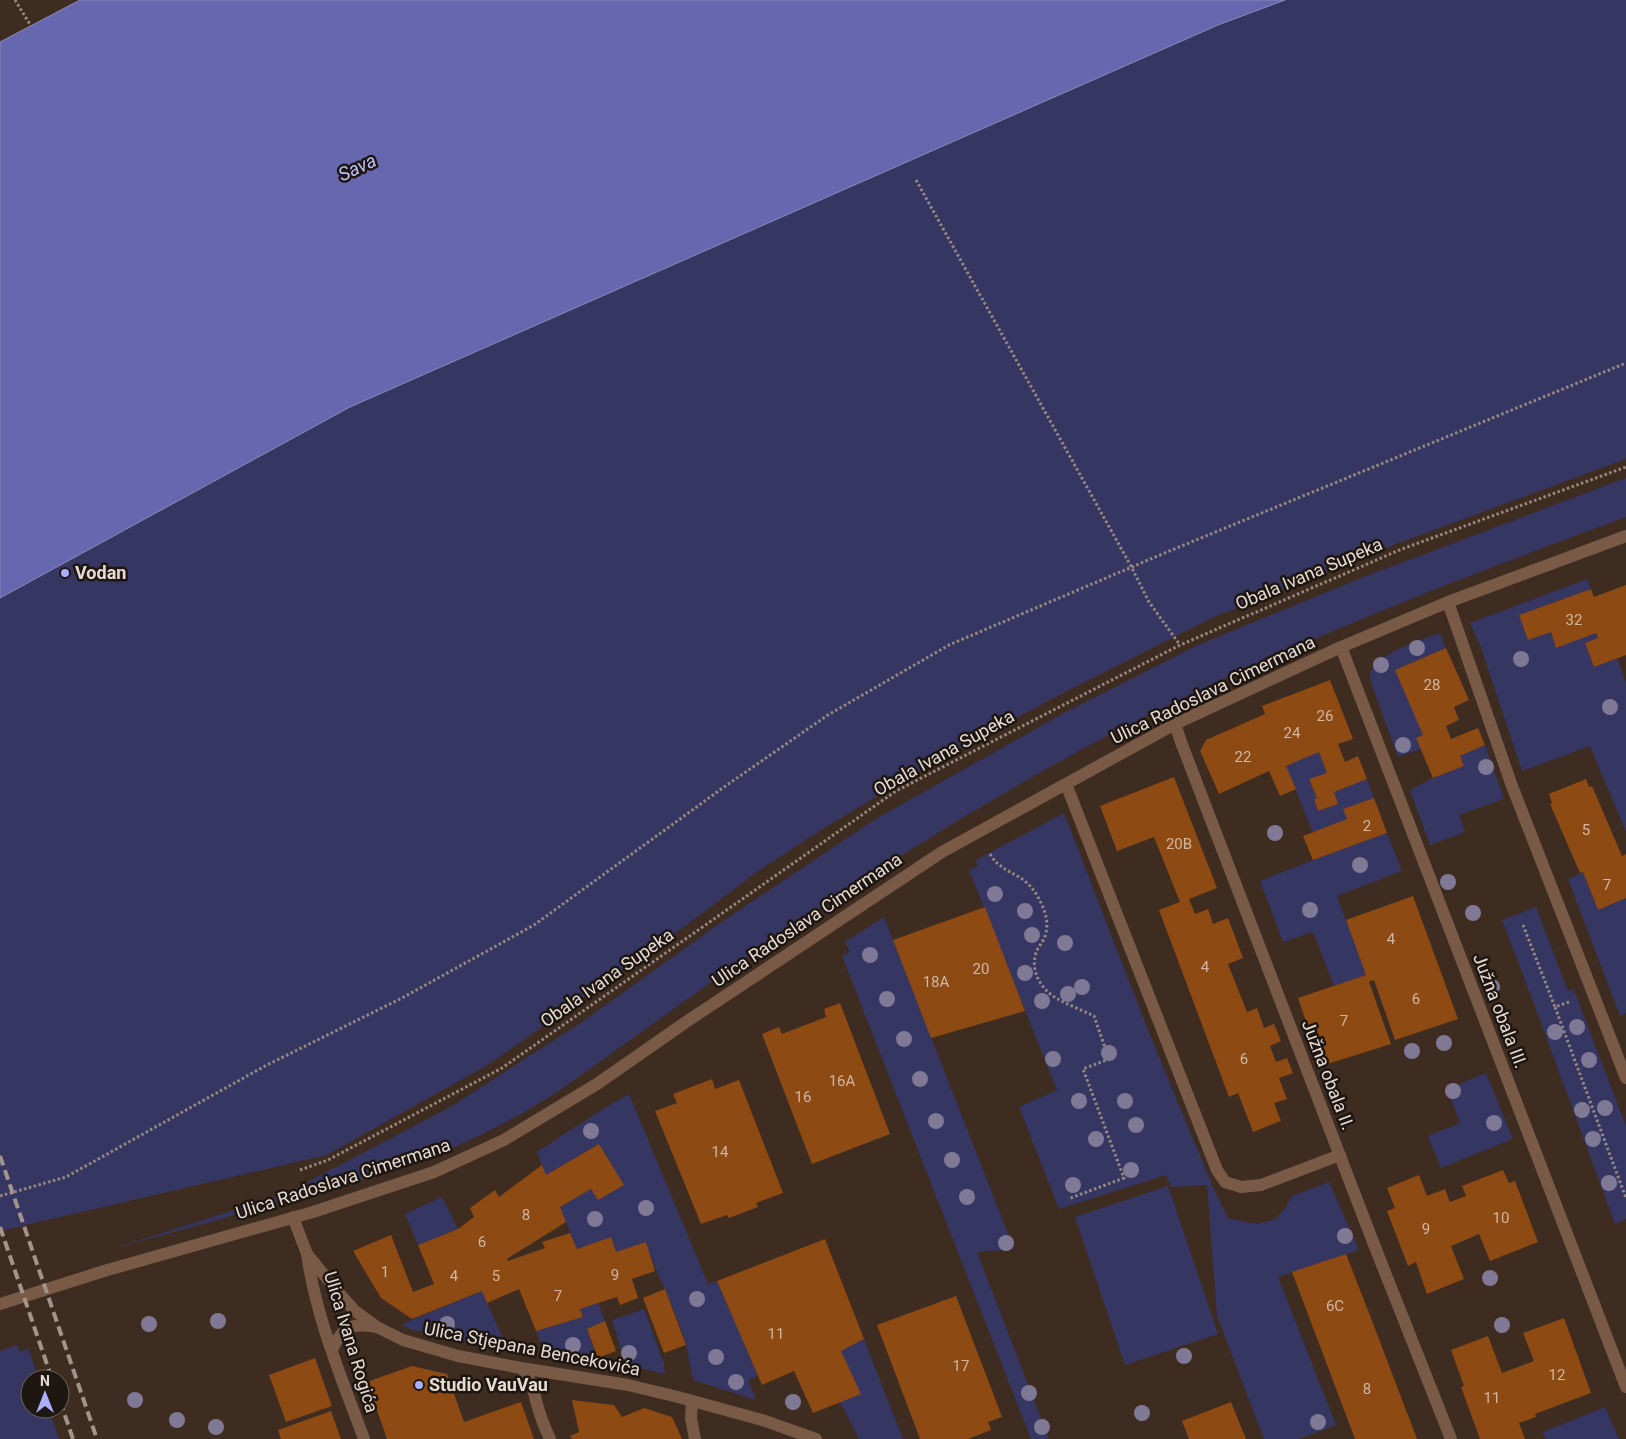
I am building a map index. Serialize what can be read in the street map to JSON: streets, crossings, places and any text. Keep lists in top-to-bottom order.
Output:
{
  "streets": {
    "street": [
      "Ulica Radoslava Cimermana",
      "Južna obala III.",
      "Južna obala II.",
      "Ulica Ivana Rogića",
      "Ulica Stjepana Bencekovića"
    ],
    "path": ["Obala Ivana Supeka"]
  },
  "crossings": [
    ["Ulica Radoslava Cimermana", "Južna obala III."],
    ["Ulica Radoslava Cimermana", "Južna obala II."],
    ["Ulica Radoslava Cimermana", "Ulica Stjepana Bencekovića"],
    ["Ulica Ivana Rogića", "Ulica Stjepana Bencekovića"]
  ],
  "water": ["Sava"],
  "places": ["Vodan", "Studio VauVau"],
  "house_numbers": [
    "32",
    "28",
    "26",
    "24",
    "22",
    "2",
    "5",
    "20B",
    "7",
    "4",
    "4",
    "20",
    "18A",
    "6",
    "7",
    "6",
    "16A",
    "16",
    "14",
    "8",
    "10",
    "9",
    "6",
    "1",
    "9",
    "4",
    "5",
    "7",
    "6C",
    "11",
    "17",
    "12",
    "8",
    "11"
  ],
  "north": "top"
}
